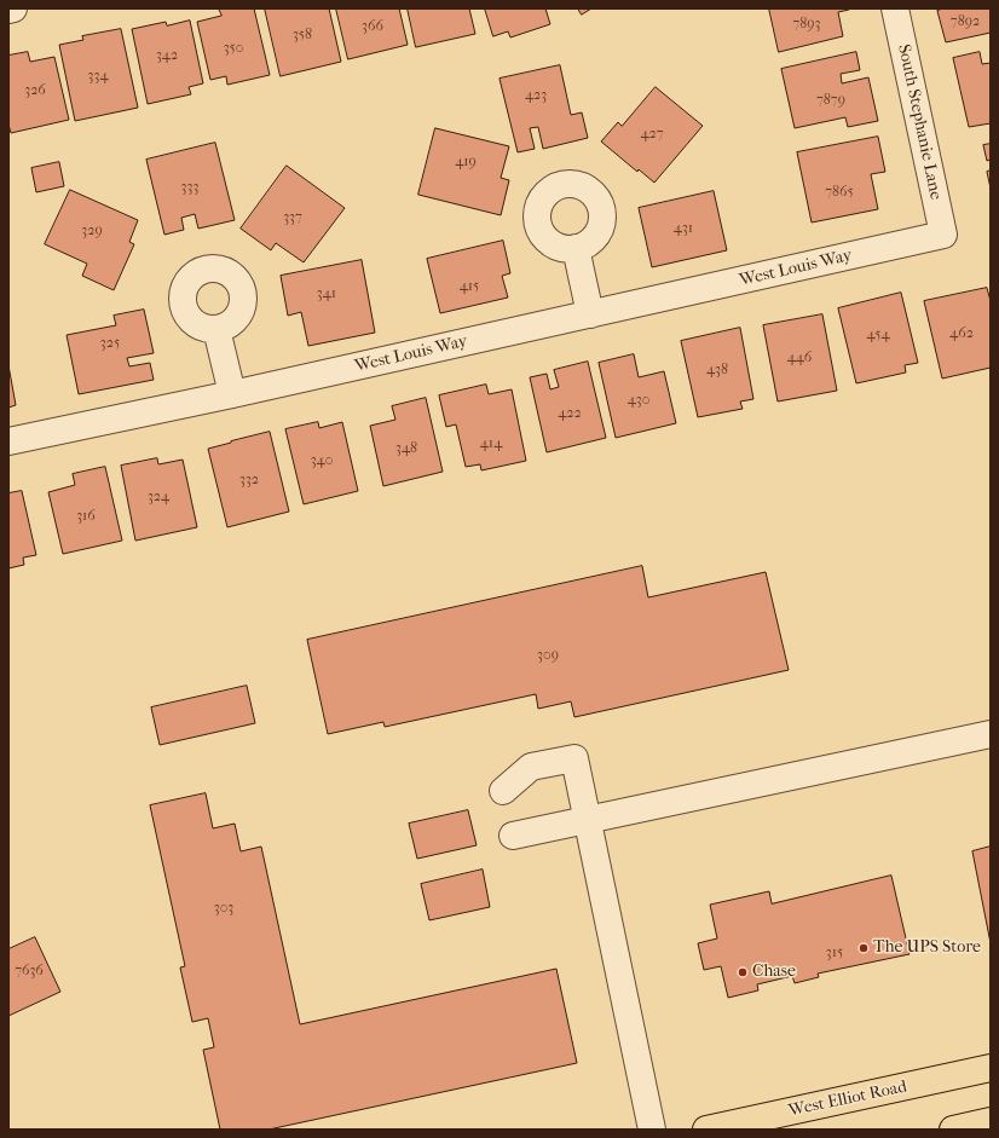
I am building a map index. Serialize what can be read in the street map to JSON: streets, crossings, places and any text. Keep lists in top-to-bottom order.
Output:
{
  "streets": {
    "main road": ["West Elliot Road"],
    "street": ["South Stephanie Lane", "West Louis Way"]
  },
  "crossings": [
    ["South Stephanie Lane", "West Louis Way"]
  ],
  "places": ["The UPS Store", "Chase"],
  "house_numbers": [
    "7892",
    "7893",
    "366",
    "358",
    "350",
    "342",
    "334",
    "326",
    "423",
    "7879",
    "427",
    "419",
    "333",
    "7865",
    "337",
    "431",
    "329",
    "415",
    "341",
    "462",
    "454",
    "325",
    "446",
    "438",
    "430",
    "422",
    "414",
    "348",
    "340",
    "332",
    "324",
    "316",
    "309",
    "303",
    "315",
    "7636"
  ]
}
